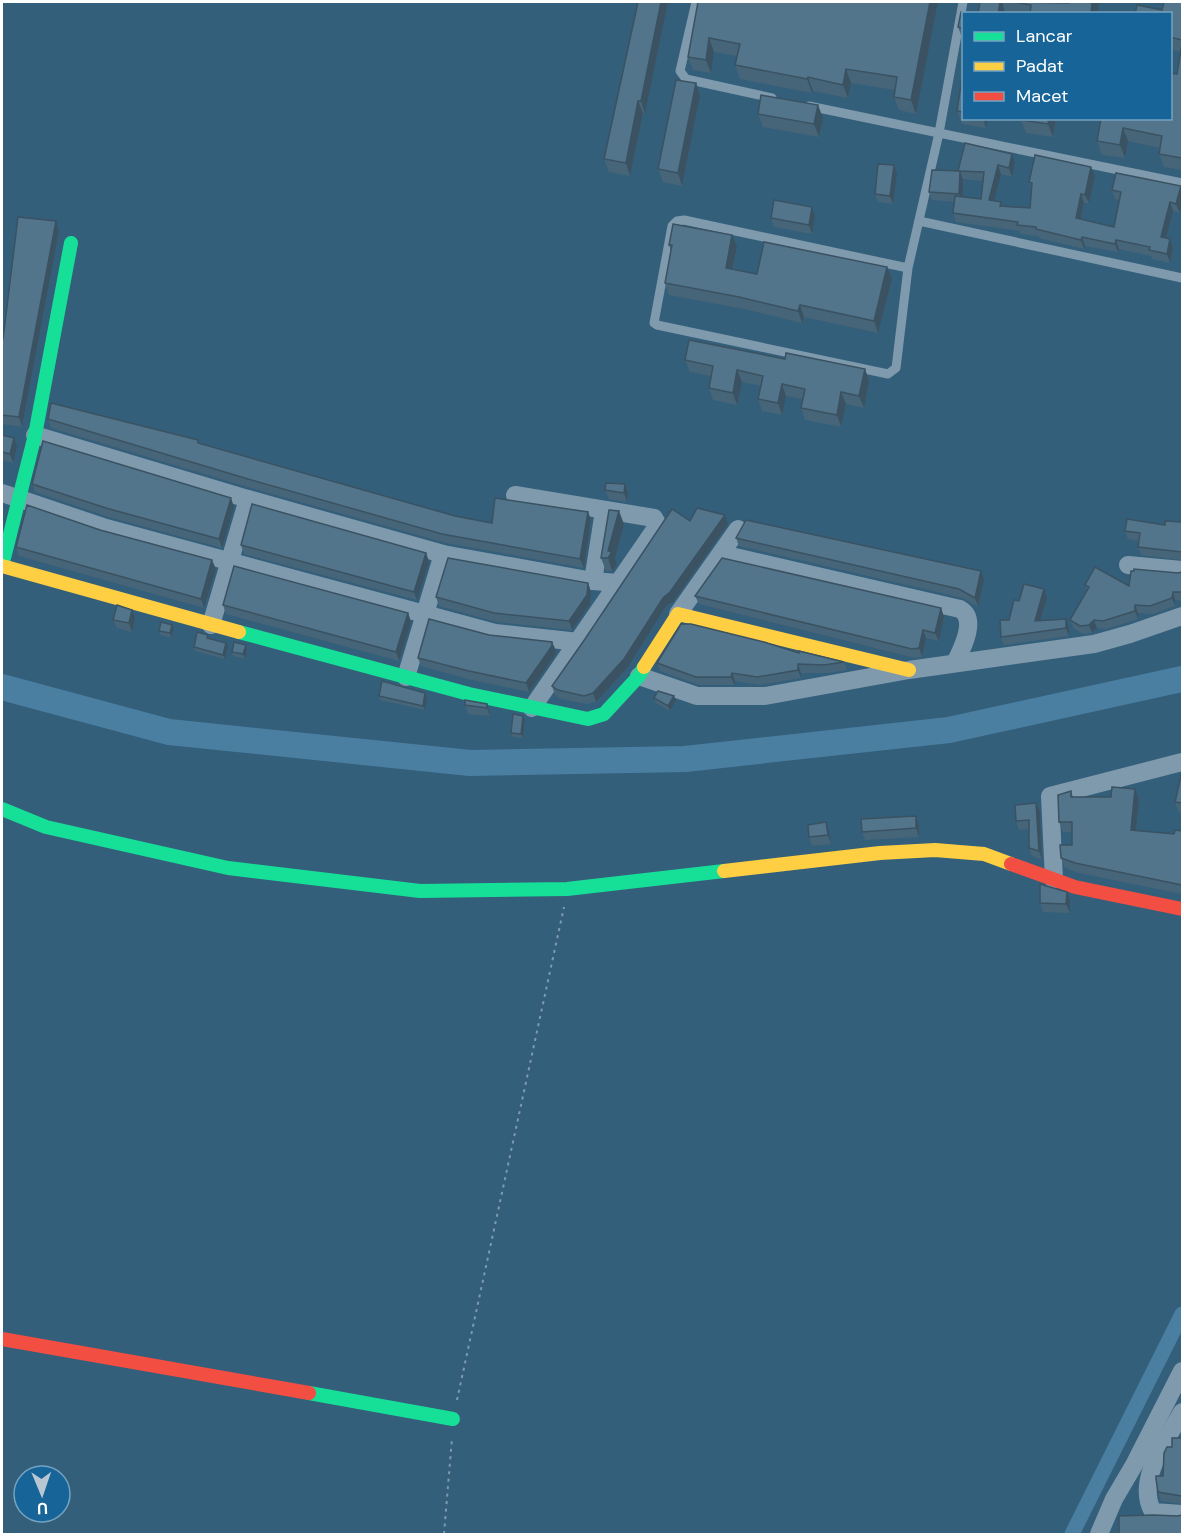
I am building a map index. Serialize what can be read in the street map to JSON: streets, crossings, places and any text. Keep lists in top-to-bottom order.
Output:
{
  "legend": ["Lancar", "Padat", "Macet"],
  "north": "bottom"
}
